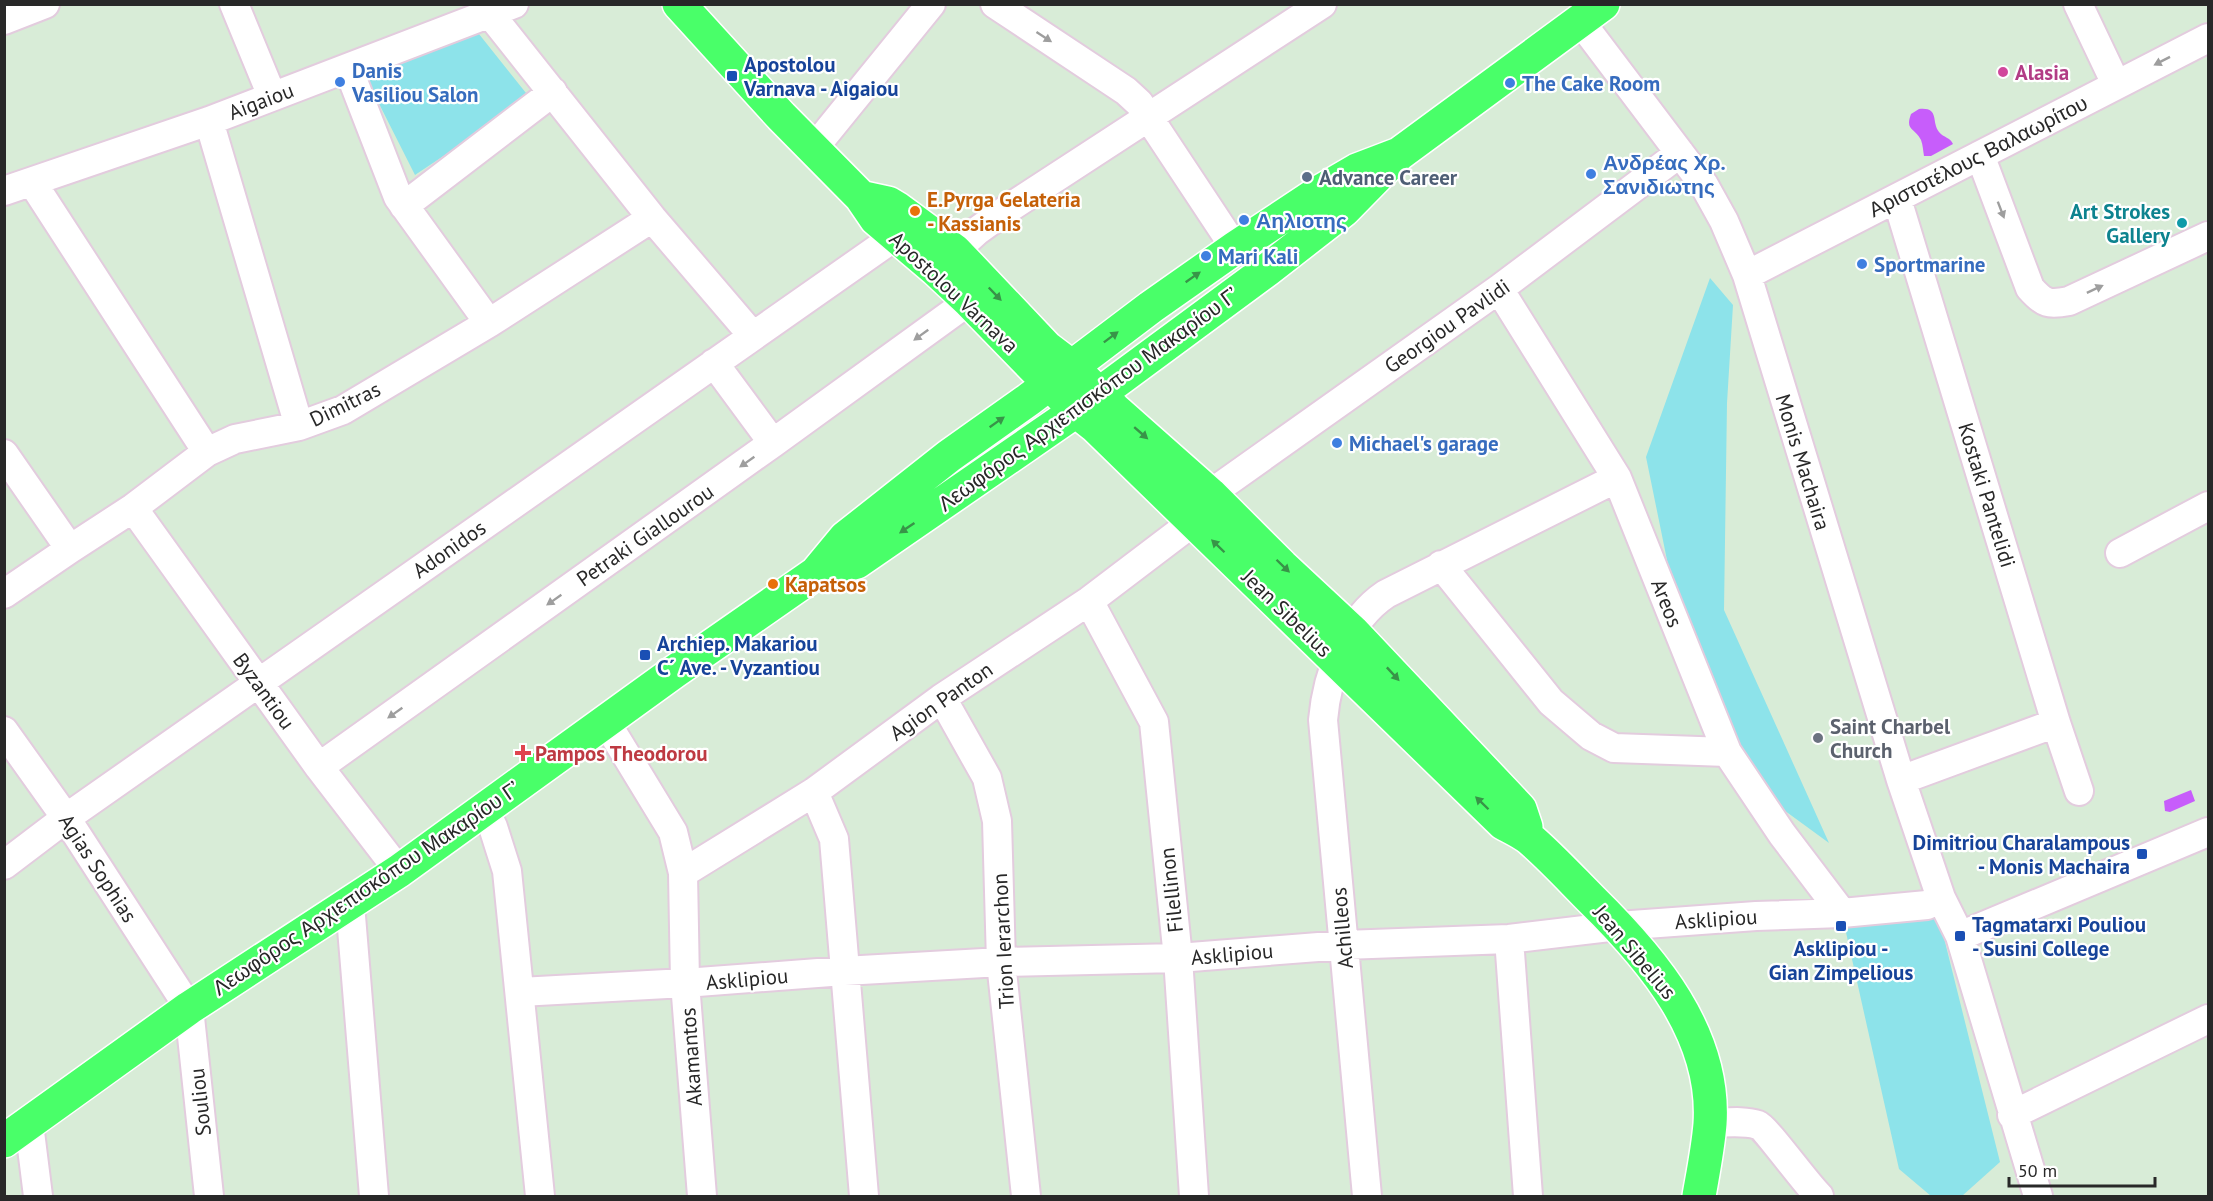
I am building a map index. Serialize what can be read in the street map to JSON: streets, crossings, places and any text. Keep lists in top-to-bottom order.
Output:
{
  "streets": {
    "main road": ["Apostolou Varnava", "Λεωφόρος Αρχιεπισκόπου Μακαρίου Γ’", "Jean Sibelius"],
    "street": [
      "Aigaiou",
      "Αριστοτέλους Βαλαωρίτου",
      "Georgiou Pavlidi",
      "Dimitras",
      "Monis Machaira",
      "Kostaki Pantelidi",
      "Petraki Giallourou",
      "Adonidos",
      "Areos",
      "Byzantiou",
      "Agion Panton",
      "Agias Sophias",
      "Filellinon",
      "Asklipiou",
      "Achilleos",
      "Trion Ierarchon",
      "Akamantos",
      "Souliou"
    ]
  },
  "crossings": [
    ["Αριστοτέλους Βαλαωρίτου", "Monis Machaira"],
    ["Αριστοτέλους Βαλαωρίτου", "Kostaki Pantelidi"],
    ["Apostolou Varnava", "Λεωφόρος Αρχιεπισκόπου Μακαρίου Γ’"],
    ["Apostolou Varnava", "Petraki Giallourou"],
    ["Apostolou Varnava", "Adonidos"],
    ["Apostolou Varnava", "Jean Sibelius"],
    ["Georgiou Pavlidi", "Monis Machaira"],
    ["Georgiou Pavlidi", "Areos"],
    ["Georgiou Pavlidi", "Jean Sibelius"],
    ["Λεωφόρος Αρχιεπισκόπου Μακαρίου Γ’", "Monis Machaira"],
    ["Λεωφόρος Αρχιεπισκόπου Μακαρίου Γ’", "Jean Sibelius"],
    ["Λεωφόρος Αρχιεπισκόπου Μακαρίου Γ’", "Byzantiou"],
    ["Λεωφόρος Αρχιεπισκόπου Μακαρίου Γ’", "Agias Sophias"],
    ["Λεωφόρος Αρχιεπισκόπου Μακαρίου Γ’", "Akamantos"],
    ["Λεωφόρος Αρχιεπισκόπου Μακαρίου Γ’", "Souliou"],
    ["Dimitras", "Byzantiou"],
    ["Monis Machaira", "Asklipiou"],
    ["Petraki Giallourou", "Byzantiou"],
    ["Adonidos", "Byzantiou"],
    ["Adonidos", "Agias Sophias"],
    ["Areos", "Asklipiou"],
    ["Areos", "Achilleos"],
    ["Jean Sibelius", "Agion Panton"],
    ["Jean Sibelius", "Asklipiou"],
    ["Jean Sibelius", "Achilleos"],
    ["Agion Panton", "Filellinon"],
    ["Agion Panton", "Trion Ierarchon"],
    ["Agion Panton", "Akamantos"],
    ["Agias Sophias", "Souliou"],
    ["Filellinon", "Asklipiou"],
    ["Asklipiou", "Achilleos"],
    ["Asklipiou", "Trion Ierarchon"],
    ["Asklipiou", "Akamantos"]
  ],
  "one_way": ["Petraki Giallourou"],
  "places": {
    "other": [
      "Alasia",
      "Danis Vasiliou Salon",
      "The Cake Room",
      "Ανδρέας Χρ. Σανιδιωτης",
      "Advance Career",
      "E.Pyrga Gelateria - Kassianis",
      "Αηλιοτης",
      "Art Strokes Gallery",
      "Mari Kali",
      "Sportmarine",
      "Michael's garage",
      "Kapatsos",
      "Saint Charbel Church"
    ],
    "transit": [
      "Apostolou Varnava - Aigaiou",
      "Archiep. Makariou C´ Ave. - Vyzantiou",
      "Dimitriou Charalampous - Monis Machaira",
      "Asklipiou - Gian Zimpelious",
      "Tagmatarxi Pouliou - Susini College"
    ],
    "health": ["Pampos Theodorou"]
  },
  "scale_bar": "50 m"
}
